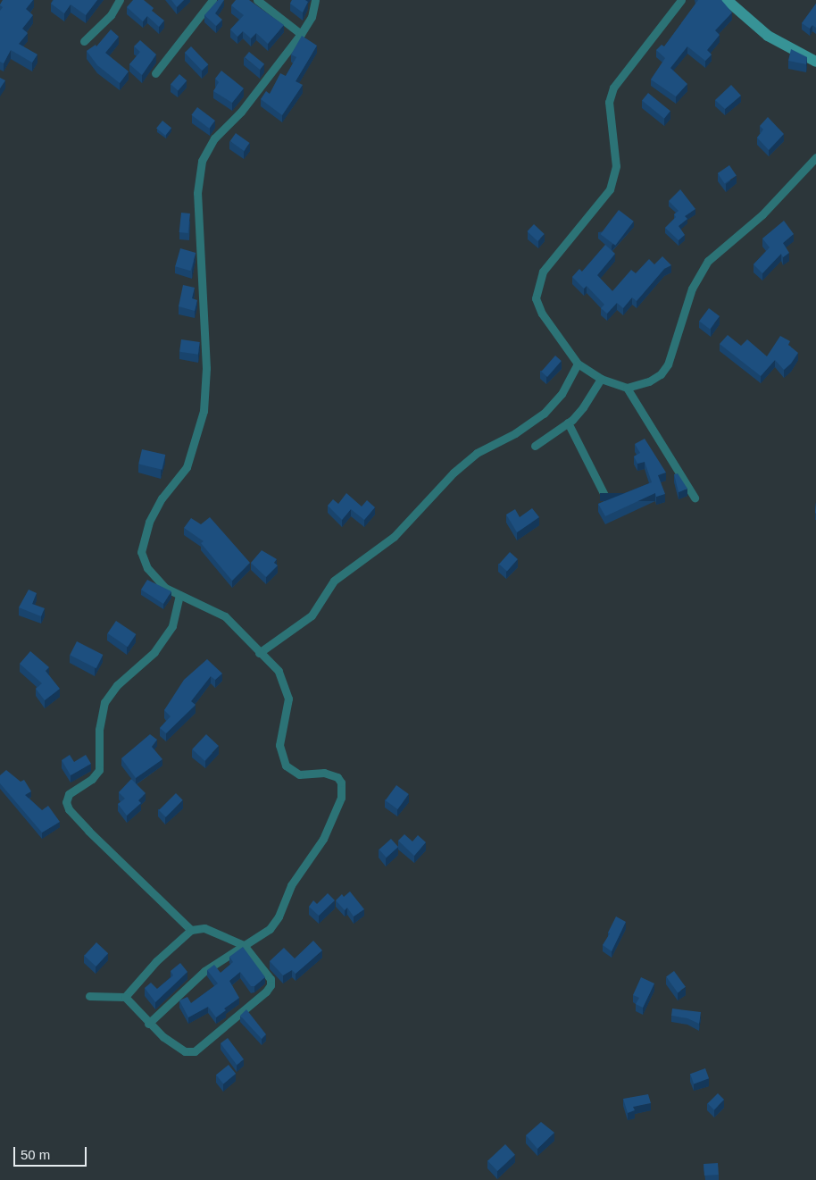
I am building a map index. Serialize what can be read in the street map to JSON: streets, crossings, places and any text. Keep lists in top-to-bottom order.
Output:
{
  "scale_bar": "50 m"
}
